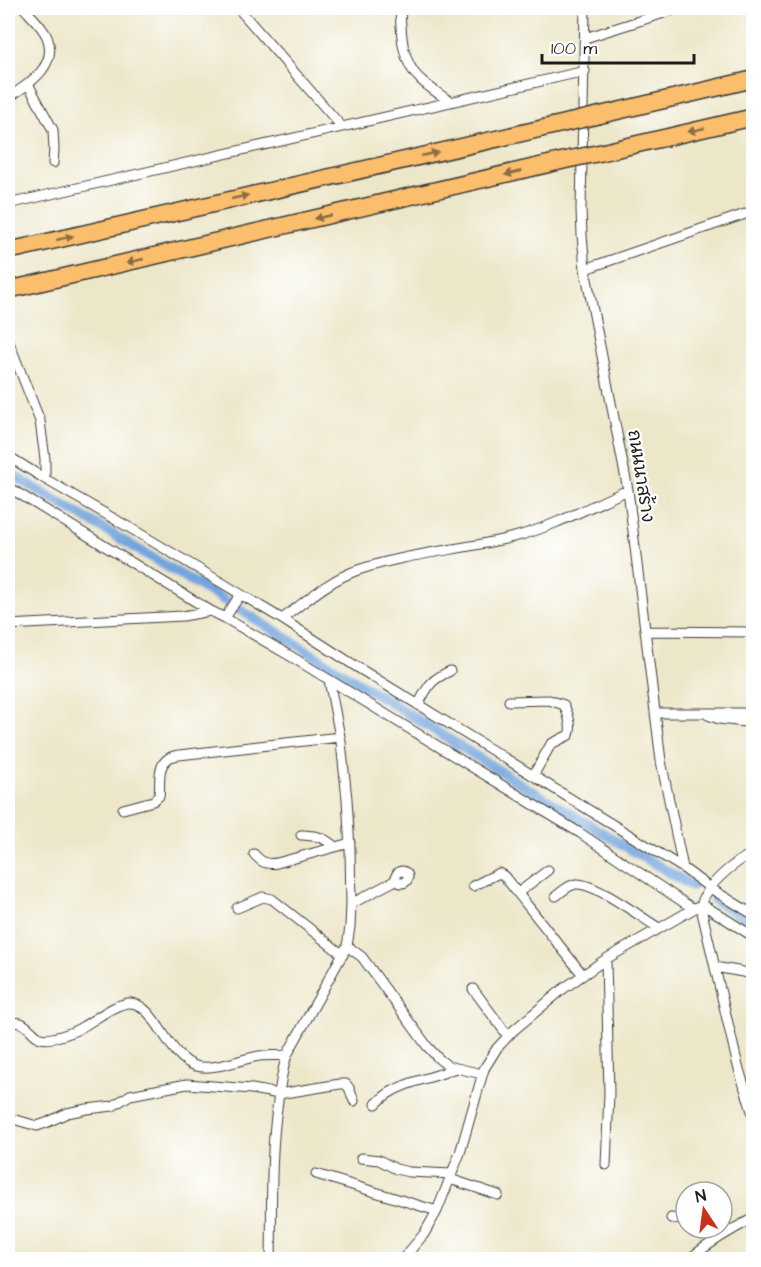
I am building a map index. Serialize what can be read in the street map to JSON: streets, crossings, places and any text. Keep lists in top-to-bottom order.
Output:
{
  "streets": {
    "street": ["ถนนนาสร้าง"]
  },
  "scale_bar": "100 m",
  "north": "top"
}
